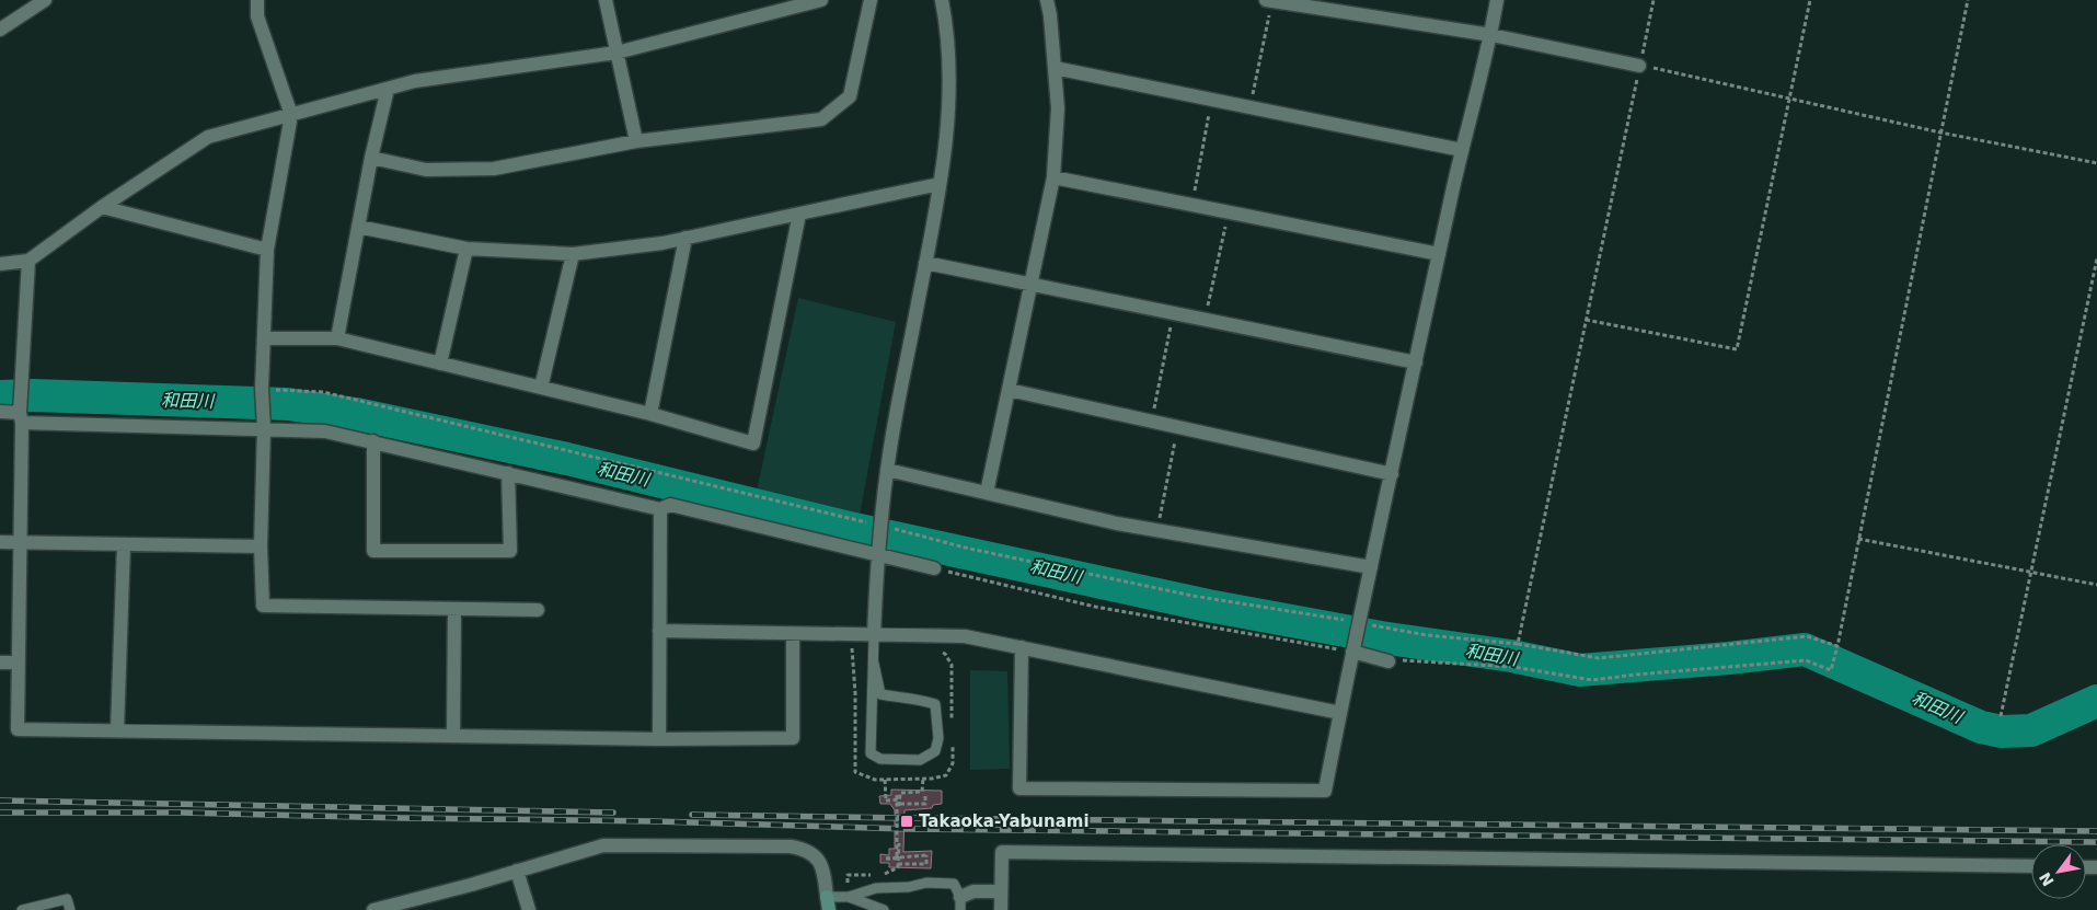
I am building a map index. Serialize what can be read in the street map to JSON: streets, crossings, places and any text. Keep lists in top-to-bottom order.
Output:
{
  "water": ["和田川"],
  "places": {
    "transit": ["Takaoka-Yabunami"]
  },
  "north": "bottom left"
}
